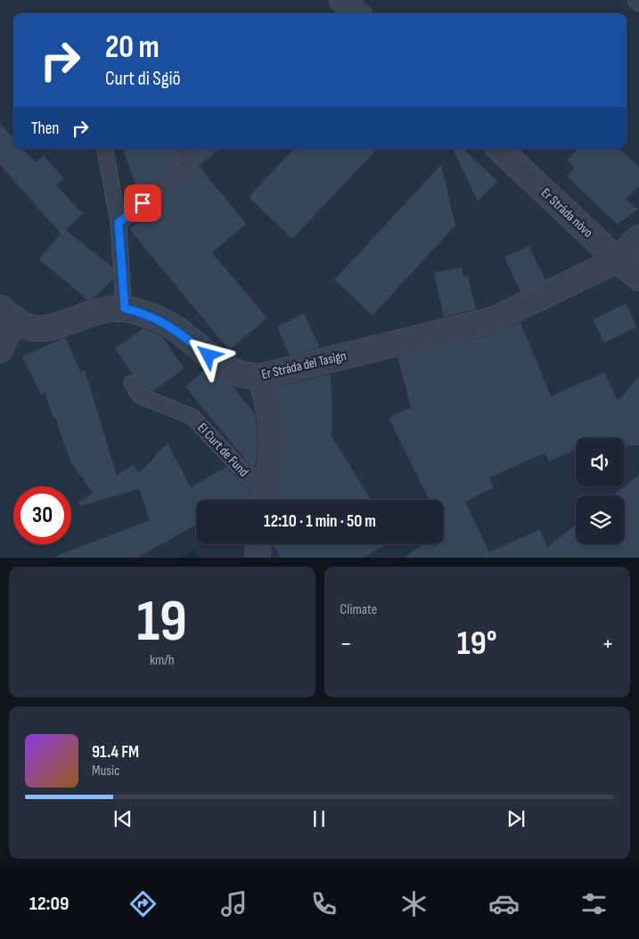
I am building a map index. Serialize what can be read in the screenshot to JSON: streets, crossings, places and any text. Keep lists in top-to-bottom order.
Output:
{
  "streets": {
    "street": ["Er Stráda nòvo", "Er Stráda del Tasígn"],
    "lane": ["El Curt de Fund"]
  },
  "crossings": [
    ["Er Stráda nòvo", "Er Stráda del Tasígn"]
  ],
  "page": {
    "turn": ["20 m", "Curt di Sgiö"],
    "then": "Then",
    "limit": "30",
    "trip": "12:10 · 1 min · 50 m",
    "tile": [
      ["19", "km/h"],
      "Climate"
    ],
    "heat": ["−", "19°", "+"],
    "song": ["91.4 FM", "Music"],
    "tabs": "12:09"
  }
}
